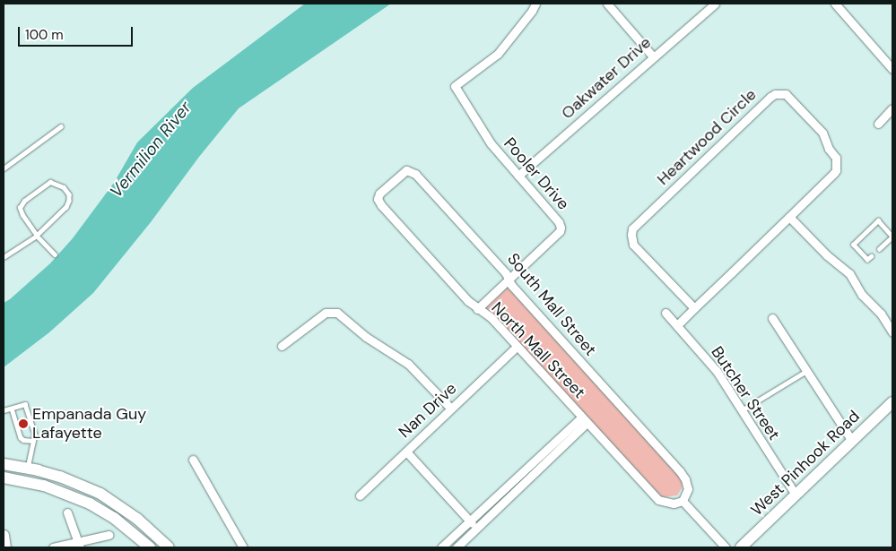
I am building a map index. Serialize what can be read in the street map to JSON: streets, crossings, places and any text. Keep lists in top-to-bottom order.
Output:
{
  "streets": {
    "main road": ["West Pinhook Road"],
    "street": [
      "Oakwater Drive",
      "Heartwood Circle",
      "Pooler Drive",
      "South Mall Street",
      "North Mall Street",
      "Butcher Street",
      "Nan Drive"
    ]
  },
  "crossings": [
    ["Oakwater Drive", "Pooler Drive"],
    ["Heartwood Circle", "Butcher Street"],
    ["Pooler Drive", "South Mall Street"],
    ["Pooler Drive", "North Mall Street"],
    ["South Mall Street", "North Mall Street"],
    ["North Mall Street", "Nan Drive"],
    ["Butcher Street", "West Pinhook Road"]
  ],
  "water": ["Vermilion River"],
  "places": ["Empanada Guy Lafayette"],
  "scale_bar": "100 m"
}
